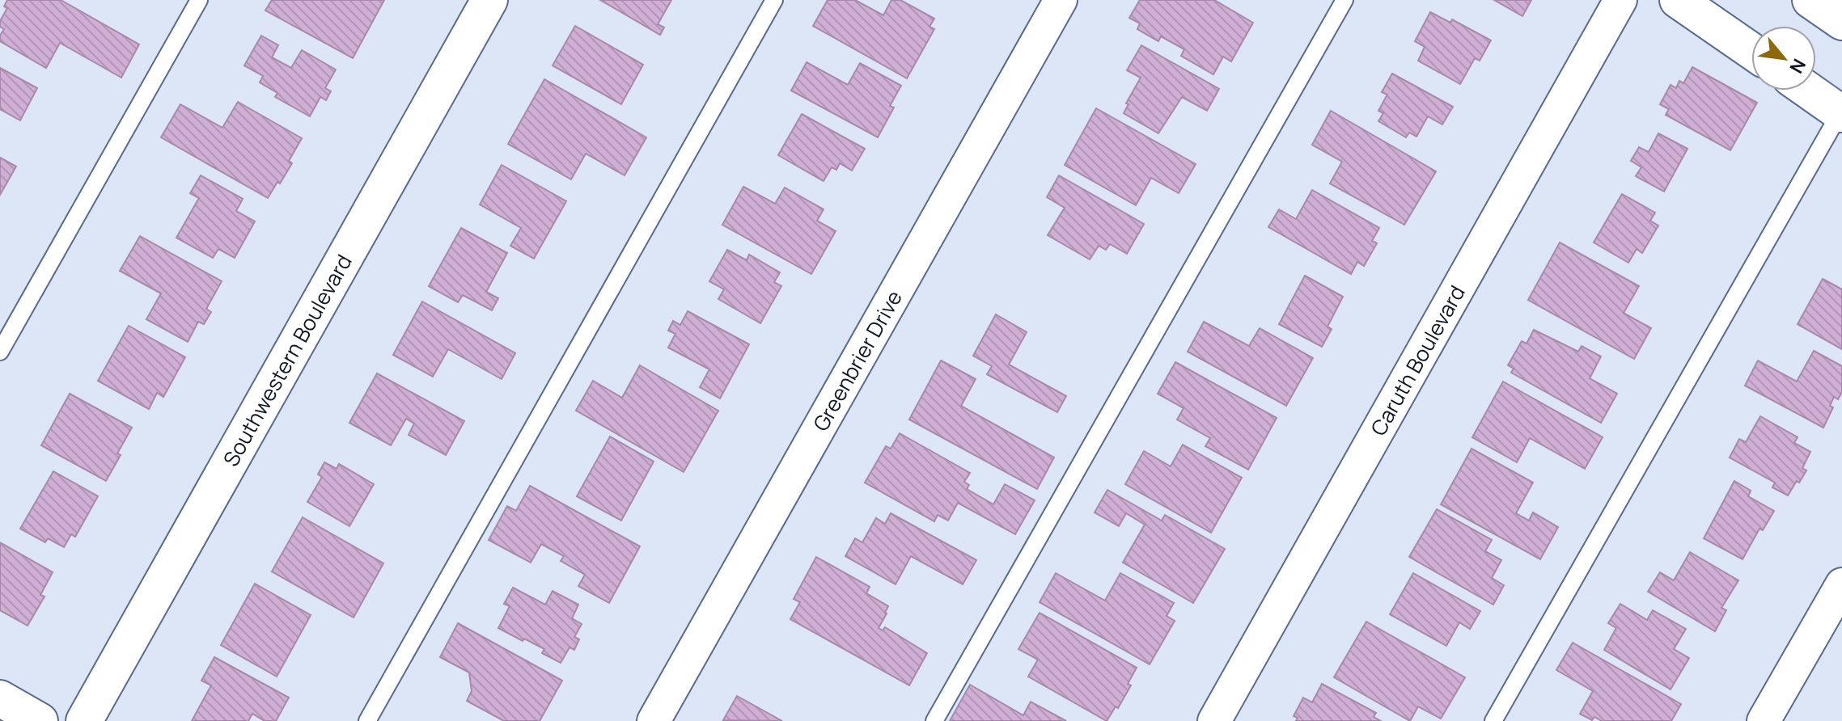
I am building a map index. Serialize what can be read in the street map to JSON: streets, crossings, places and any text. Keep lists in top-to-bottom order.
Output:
{
  "streets": {
    "main road": ["Southwestern Boulevard"],
    "street": ["Greenbrier Drive", "Caruth Boulevard"]
  },
  "north": "bottom right"
}
